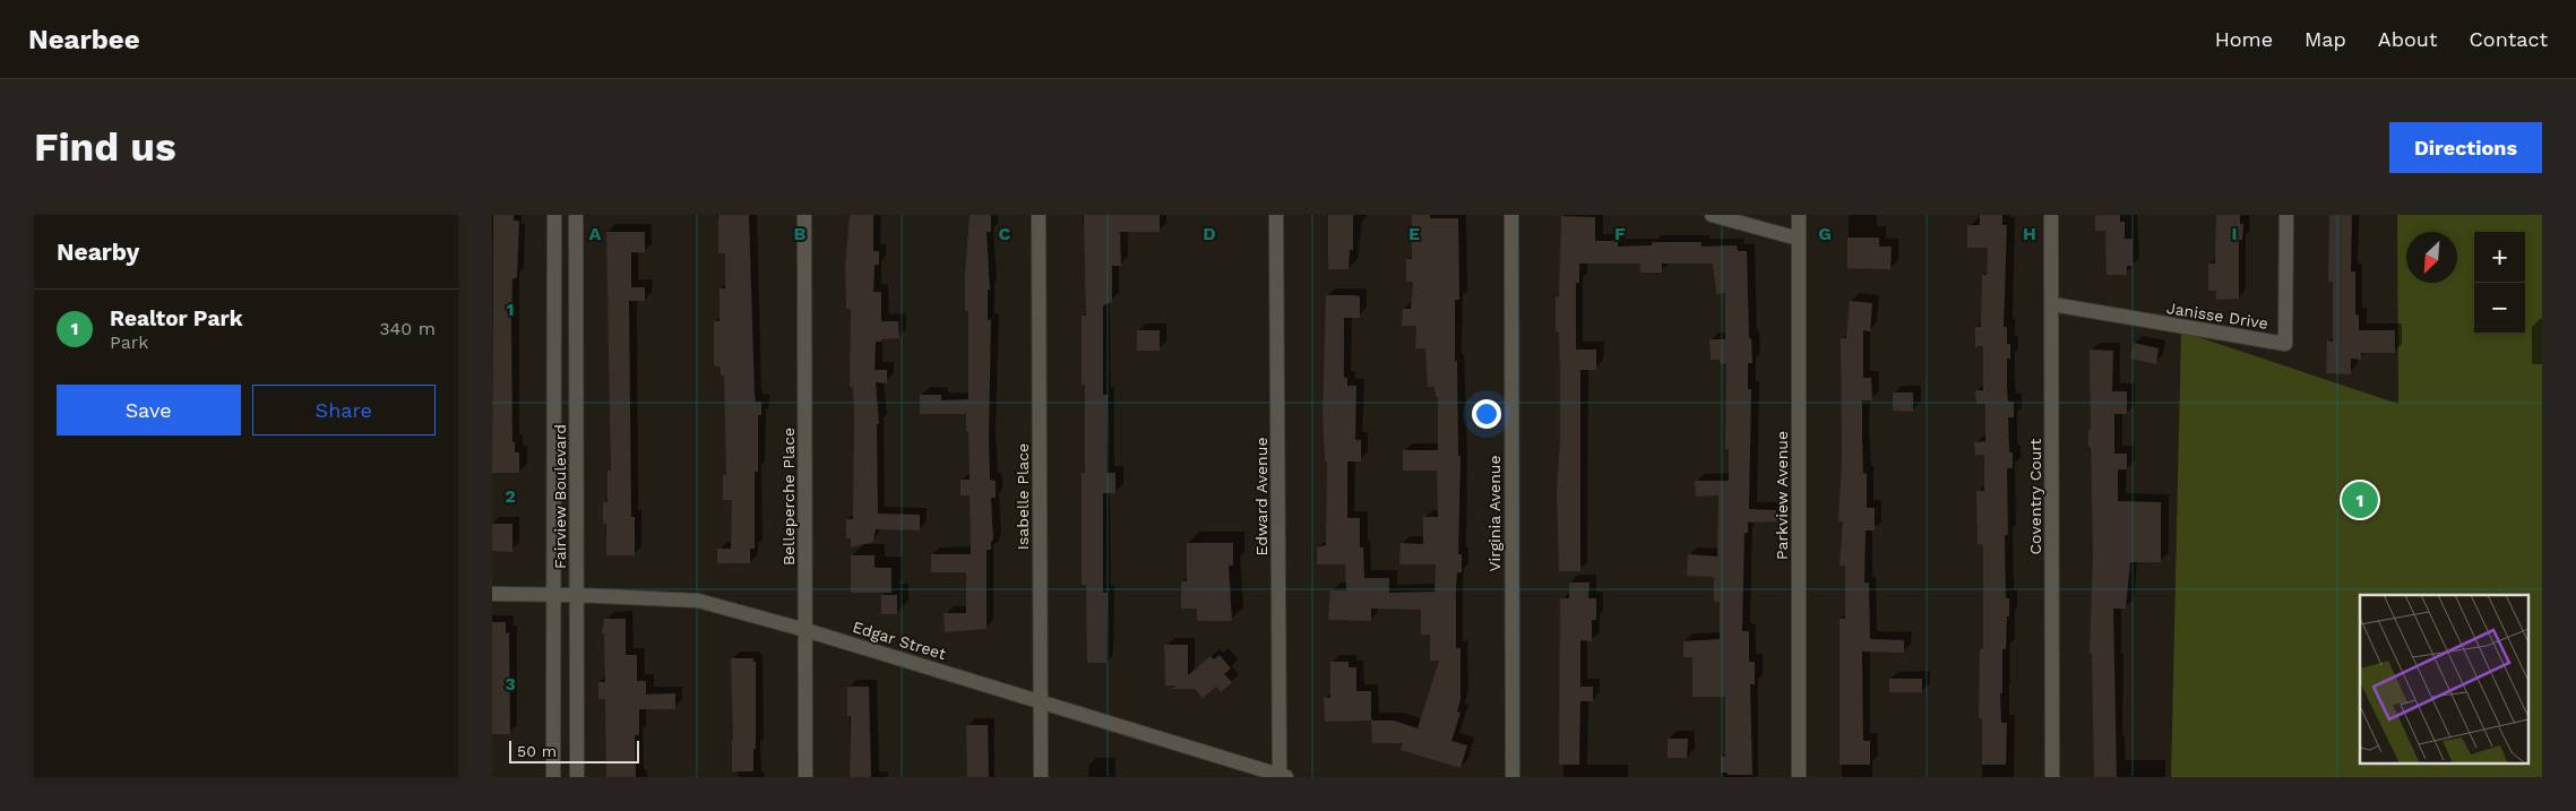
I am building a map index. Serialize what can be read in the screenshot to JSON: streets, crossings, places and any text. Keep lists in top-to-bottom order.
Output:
{
  "streets": {
    "street": [
      "Janisse Drive",
      "Parkview Avenue",
      "Fairview Boulevard",
      "Belleperche Place",
      "Isabelle Place",
      "Edward Avenue",
      "Coventry Court",
      "Virginia Avenue",
      "Edgar Street"
    ]
  },
  "crossings": [
    ["Janisse Drive", "Coventry Court"],
    ["Fairview Boulevard", "Edgar Street"],
    ["Belleperche Place", "Edgar Street"],
    ["Isabelle Place", "Edgar Street"],
    ["Edward Avenue", "Edgar Street"]
  ],
  "scale_bar": "50 m",
  "north": "bottom left",
  "page": {
    "header": "Nearbee",
    "nav": [
      "Home",
      "Map",
      "About",
      "Contact"
    ],
    "buttons": [
      "Directions",
      ["Save", "Share"]
    ],
    "title": "Find us",
    "heading": "Nearby",
    "map_buttons": ["+", "−"],
    "list": [
      {
        "mark": "1",
        "name": "Realtor Park",
        "note": "Park",
        "value": "340 m"
      }
    ],
    "pins": "1",
    "scale": "50 m"
  },
  "grid": {
    "columns": [
      "A",
      "B",
      "C",
      "D",
      "E",
      "F",
      "G",
      "H",
      "I"
    ],
    "rows": ["1", "2", "3"]
  }
}
